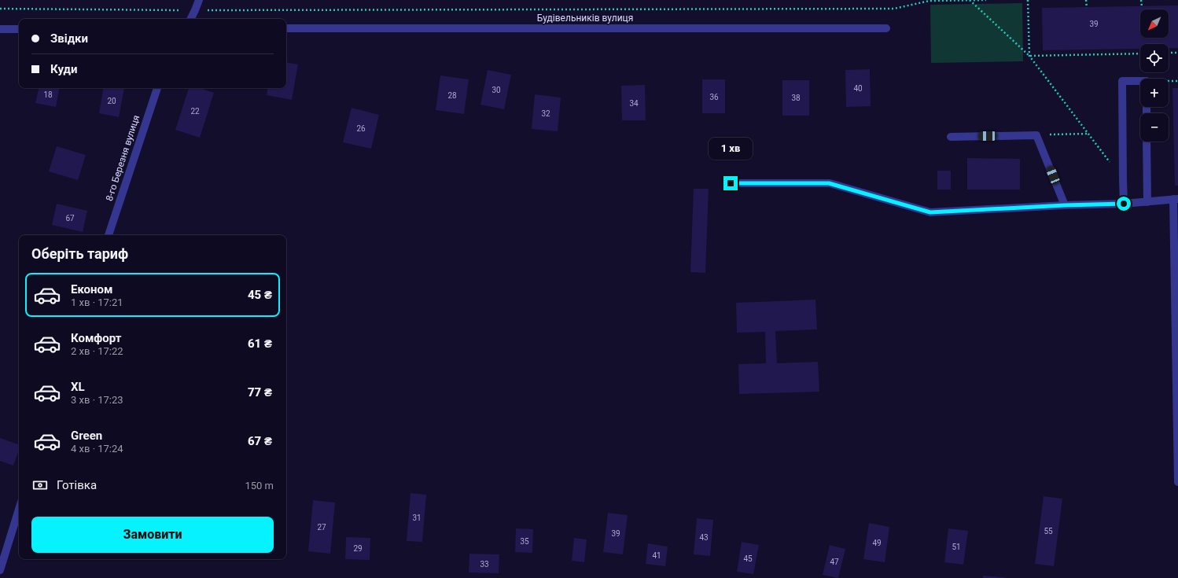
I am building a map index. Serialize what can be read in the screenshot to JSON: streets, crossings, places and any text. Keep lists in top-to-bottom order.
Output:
{
  "streets": {
    "street": ["Будівельників вулиця", "8-го Березня вулиця"]
  },
  "house_numbers": [
    "39",
    "40",
    "30",
    "18",
    "28",
    "36",
    "38",
    "20",
    "34",
    "22",
    "32",
    "26",
    "67",
    "31",
    "27",
    "55",
    "39",
    "43",
    "35",
    "49",
    "51",
    "29",
    "41",
    "45",
    "47",
    "33"
  ],
  "north": "bottom left",
  "page": {
    "map_buttons": ["+", "−"],
    "banner": ["Звідки", "Куди"],
    "bubble": "1 хв",
    "heading": "Оберіть тариф",
    "list": [
      {
        "name": "Економ",
        "note": "1 хв · 17:21",
        "value": "45 ₴"
      },
      {
        "name": "Комфорт",
        "note": "2 хв · 17:22",
        "value": "61 ₴"
      },
      {
        "name": "XL",
        "note": "3 хв · 17:23",
        "value": "77 ₴"
      },
      {
        "name": "Green",
        "note": "4 хв · 17:24",
        "value": "67 ₴"
      }
    ],
    "pay": ["Готівка", "150 m"],
    "buttons": "Замовити"
  }
}
